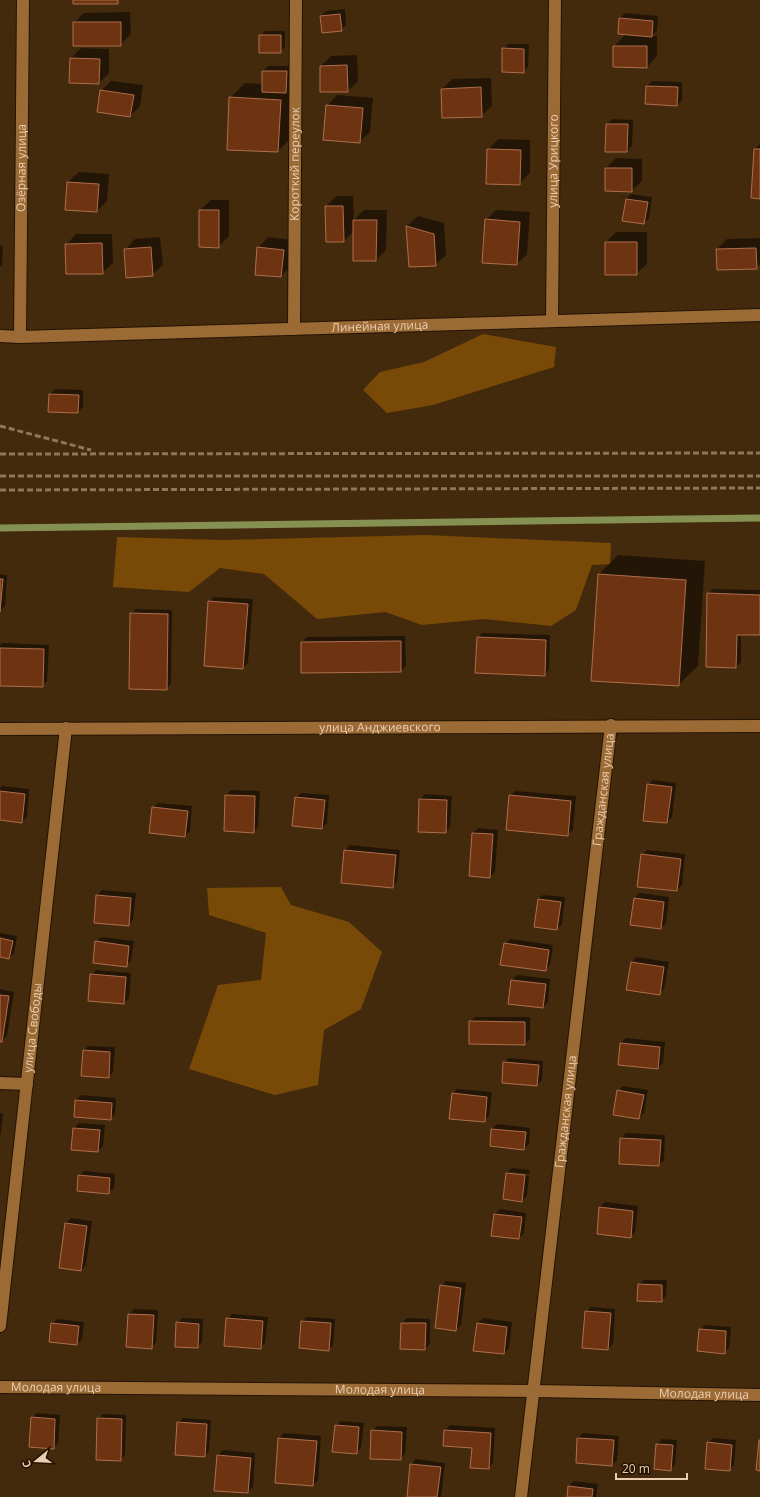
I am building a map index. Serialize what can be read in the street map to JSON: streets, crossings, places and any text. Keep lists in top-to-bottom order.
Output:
{
  "streets": {
    "street": [
      "улица Урицкого",
      "Короткий переулок",
      "Озёрная улица",
      "Линейная улица",
      "улица Анджиевского",
      "Гражданская улица",
      "улица Свободы",
      "Молодая улица"
    ]
  },
  "crossings": [
    ["улица Урицкого", "Линейная улица"],
    ["Короткий переулок", "Линейная улица"],
    ["Озёрная улица", "Линейная улица"],
    ["улица Анджиевского", "Гражданская улица"],
    ["улица Анджиевского", "улица Свободы"],
    ["Гражданская улица", "Молодая улица"]
  ],
  "scale_bar": "20 m",
  "north": "left"
}
